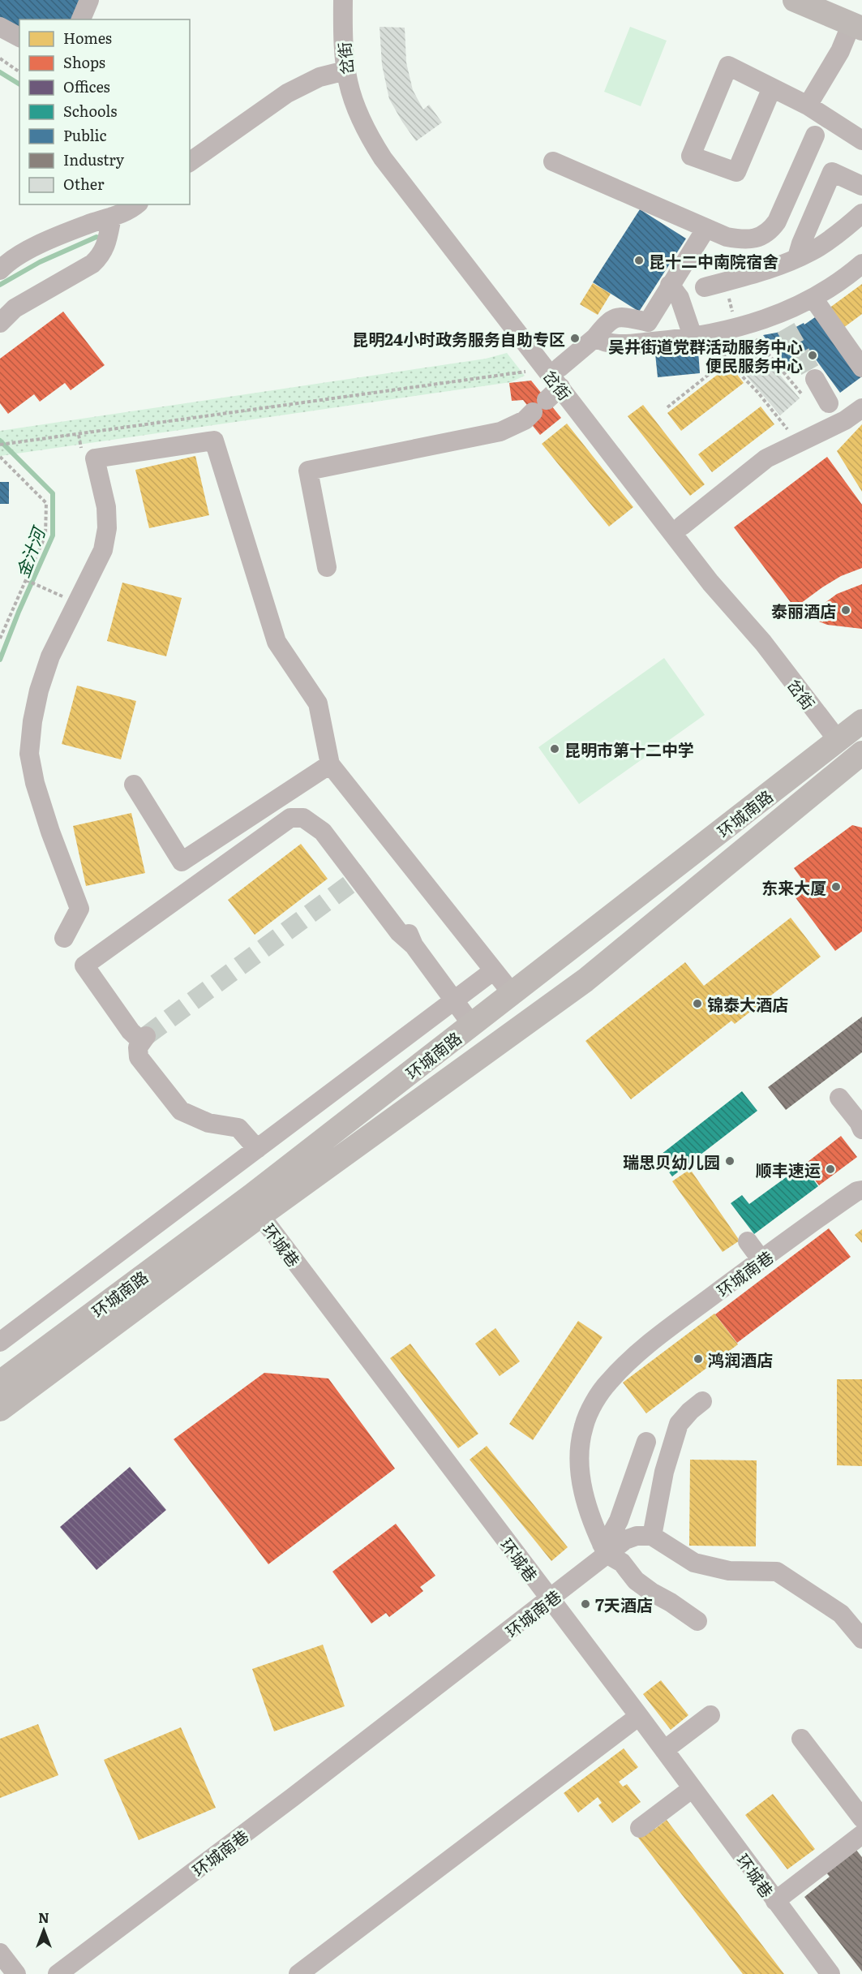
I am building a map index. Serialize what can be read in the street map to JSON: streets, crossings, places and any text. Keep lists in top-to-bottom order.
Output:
{
  "streets": {
    "main road": ["环城南路"],
    "street": ["岔街", "环城巷", "环城南巷"]
  },
  "crossings": [
    ["岔街", "环城南路"],
    ["环城南路", "环城巷"],
    ["环城巷", "环城南巷"]
  ],
  "water": ["金汁河"],
  "places": [
    "昆十二中南院宿舍",
    "昆明24小时政务服务自助专区",
    "吴井街道党群活动服务中心 便民服务中心",
    "泰丽酒店",
    "昆明市第十二中学",
    "东来大厦",
    "锦泰大酒店",
    "瑞思贝幼儿园",
    "顺丰速运",
    "鸿润酒店",
    "7天酒店"
  ],
  "legend": [
    "Homes",
    "Shops",
    "Offices",
    "Schools",
    "Public",
    "Industry",
    "Other"
  ],
  "north": "top"
}
